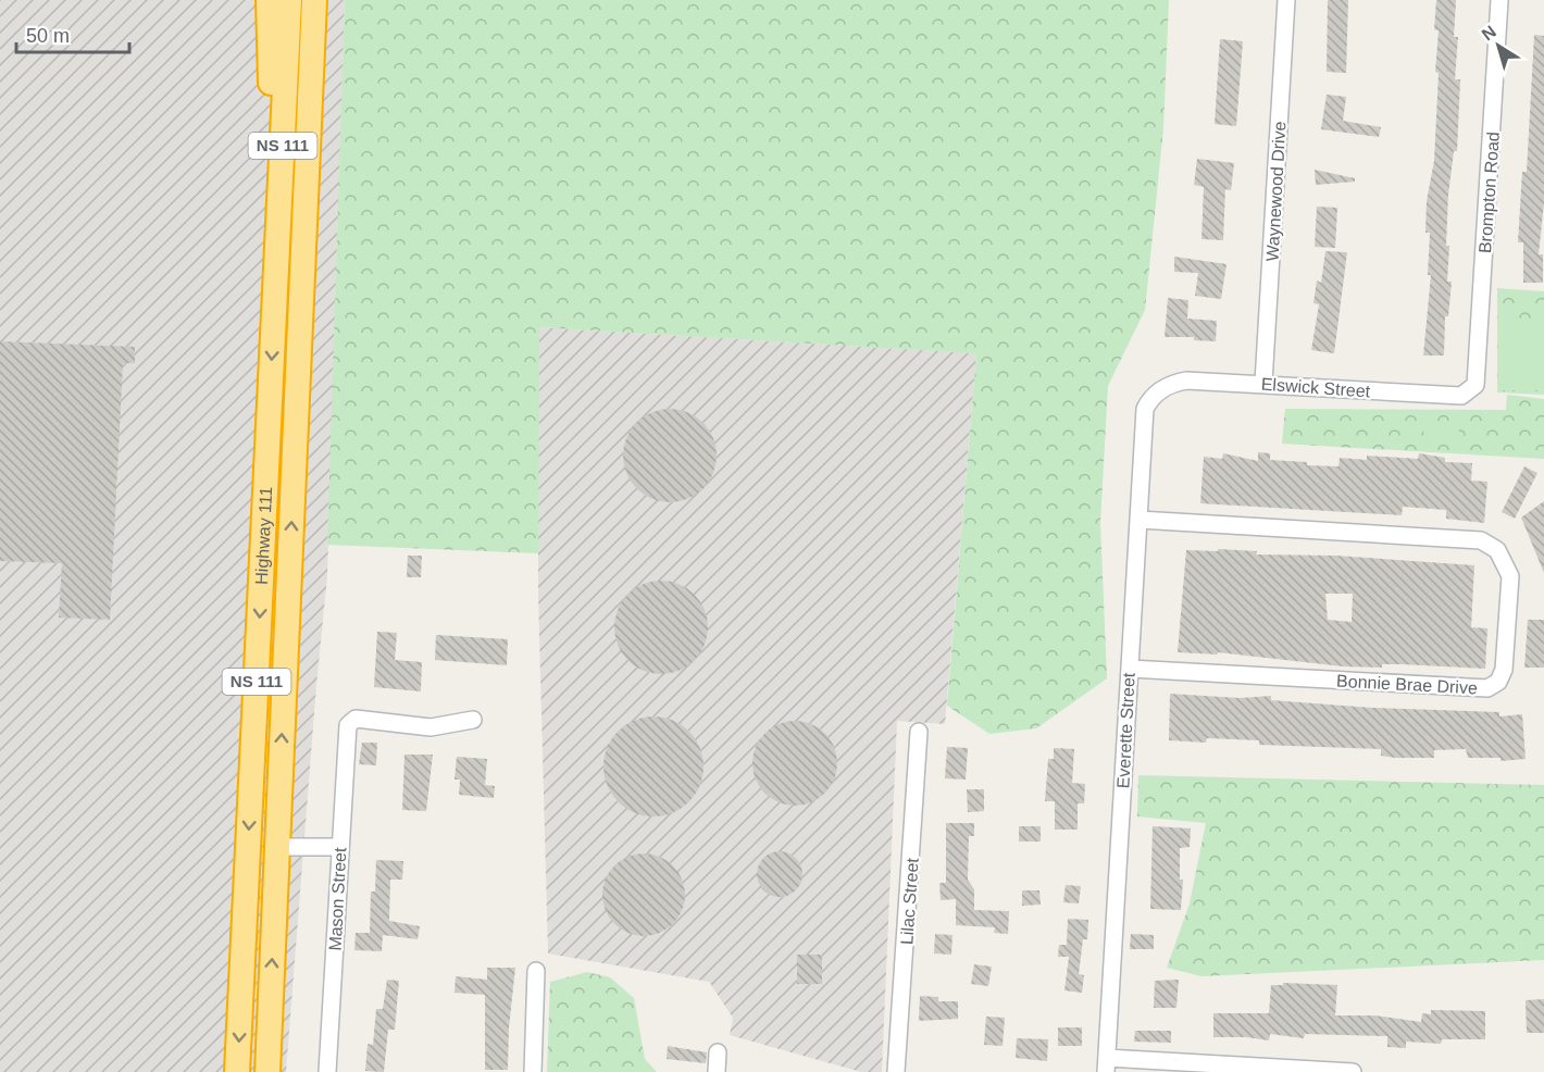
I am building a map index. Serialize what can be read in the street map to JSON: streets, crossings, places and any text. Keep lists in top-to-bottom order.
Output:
{
  "streets": {
    "highway": ["NS 111", "Highway 111"],
    "street": [
      "Waynewood Drive",
      "Brompton Road",
      "Elswick Street",
      "Bonnie Brae Drive",
      "Everette Street",
      "Mason Street",
      "Lilac Street"
    ]
  },
  "crossings": [
    ["Waynewood Drive", "Elswick Street"],
    ["Brompton Road", "Elswick Street"],
    ["Elswick Street", "Everette Street"],
    ["Bonnie Brae Drive", "Everette Street"]
  ],
  "scale_bar": "50 m",
  "north": "top left"
}
